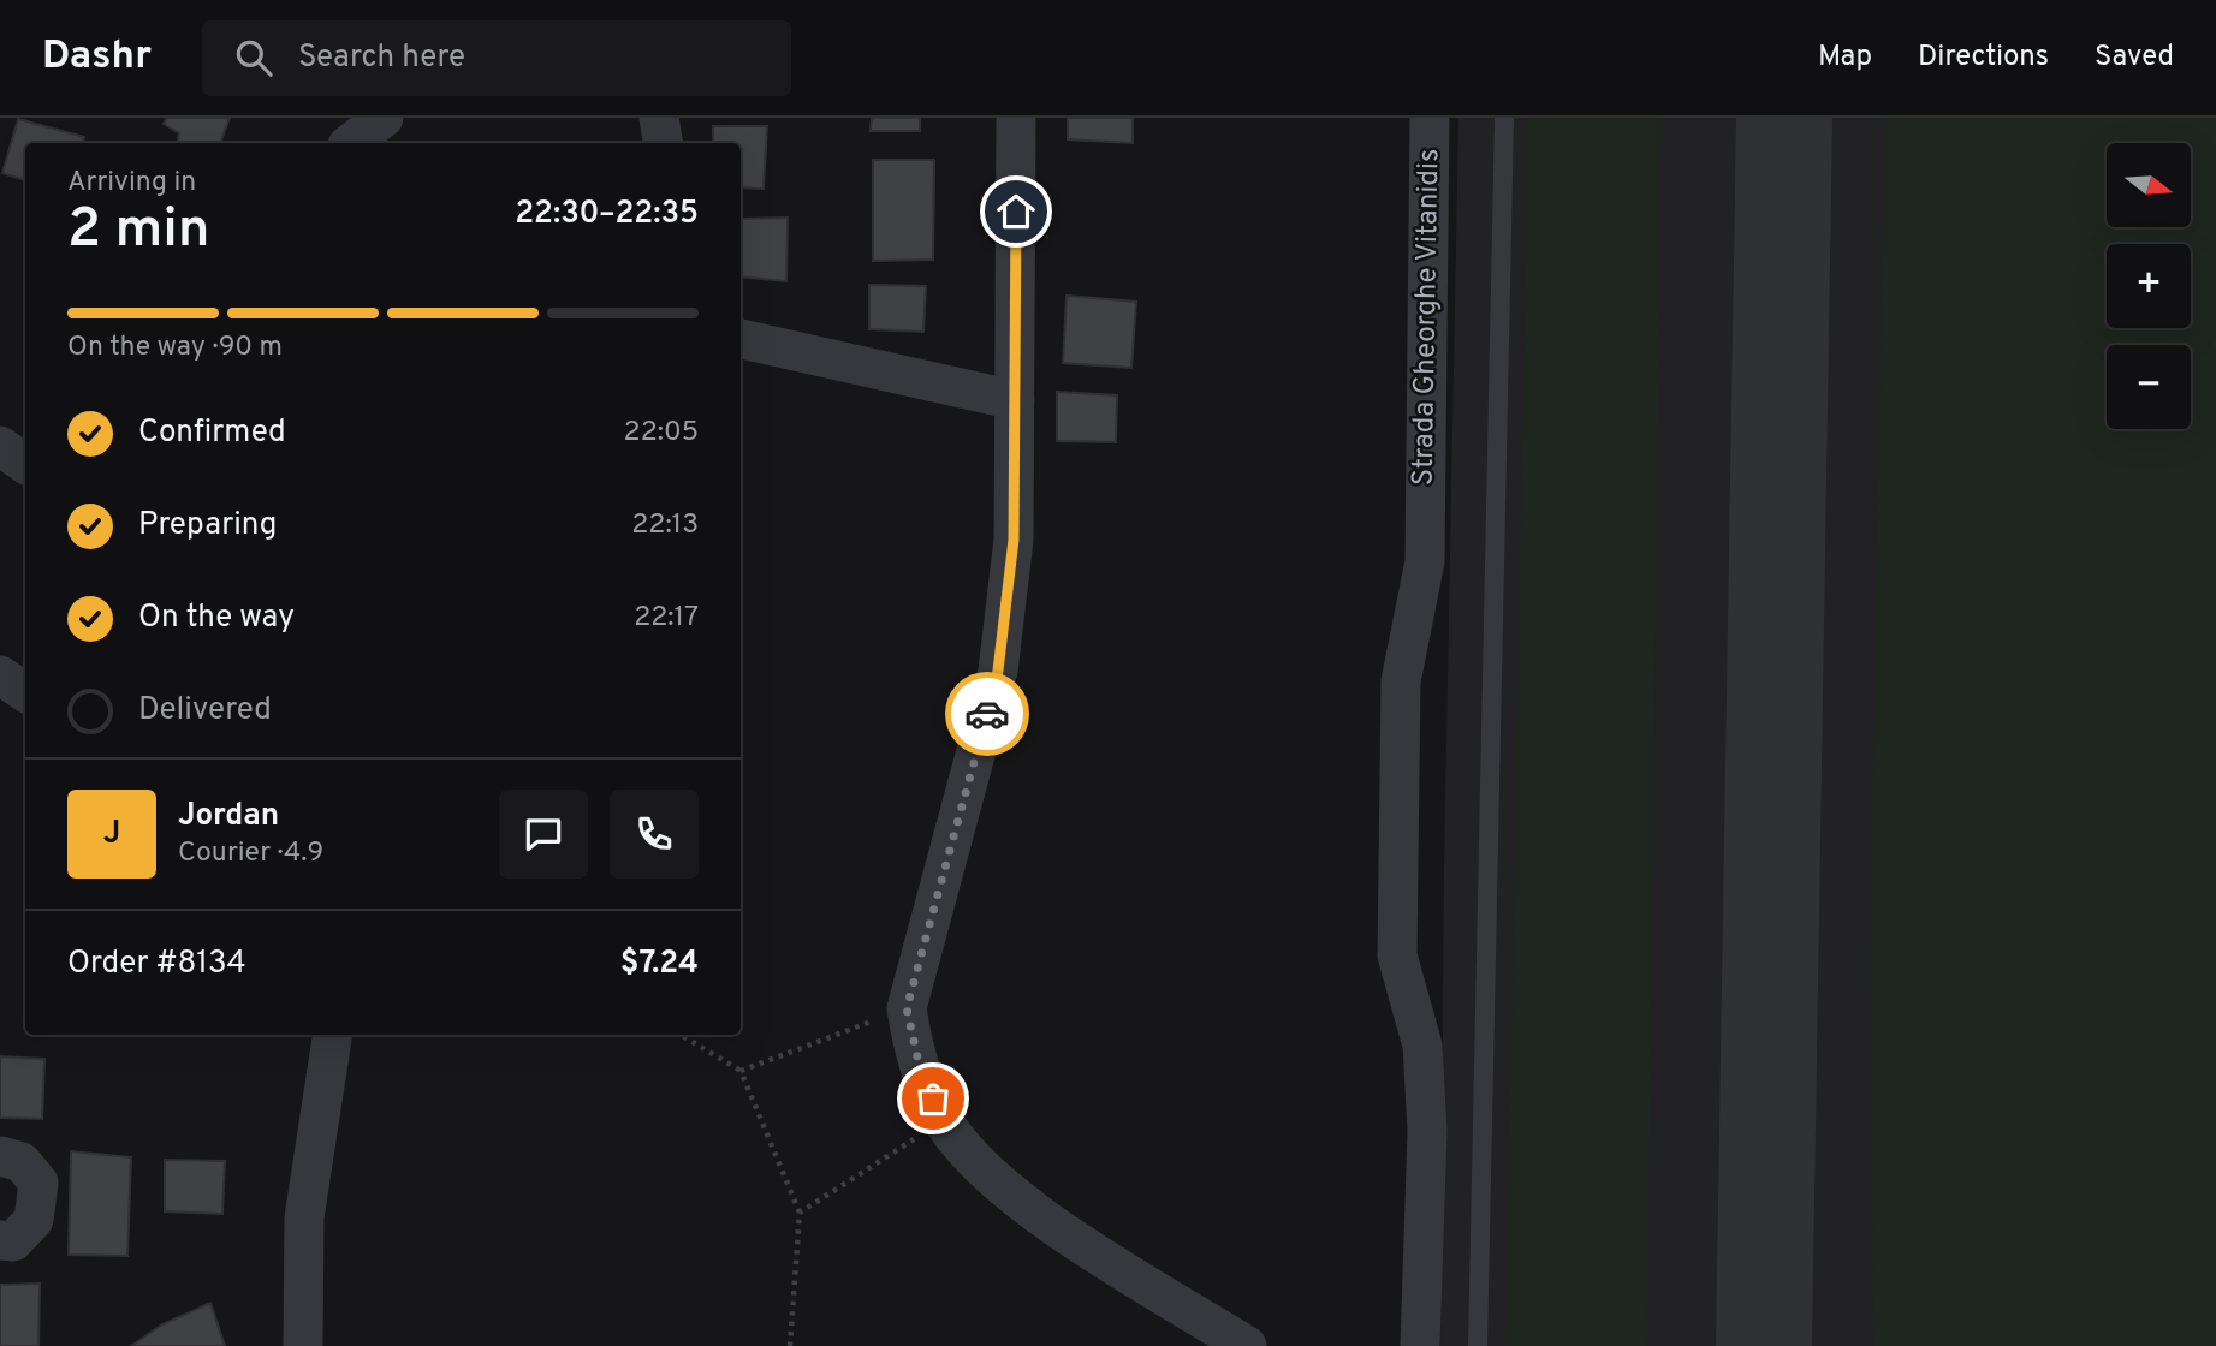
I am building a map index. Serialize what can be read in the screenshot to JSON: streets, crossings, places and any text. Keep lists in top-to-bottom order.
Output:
{
  "streets": {
    "street": ["Strada Gheorghe Vitanidis"]
  },
  "north": "right",
  "page": {
    "header": "Dashr",
    "search": "Search here",
    "nav": ["Map", "Directions", "Saved"],
    "map_buttons": ["+", "−"],
    "heading": ["2 min", "Arriving in", "22:30–22:35"],
    "panel": [
      "Jordan",
      "Courier · 4.9",
      "Order #8134",
      "$7.24"
    ],
    "bar": "On the way · 90 m",
    "list": [
      ["Confirmed", "22:05"],
      ["Preparing", "22:13"],
      ["On the way", "22:17"],
      "Delivered"
    ],
    "round": "J"
  }
}
